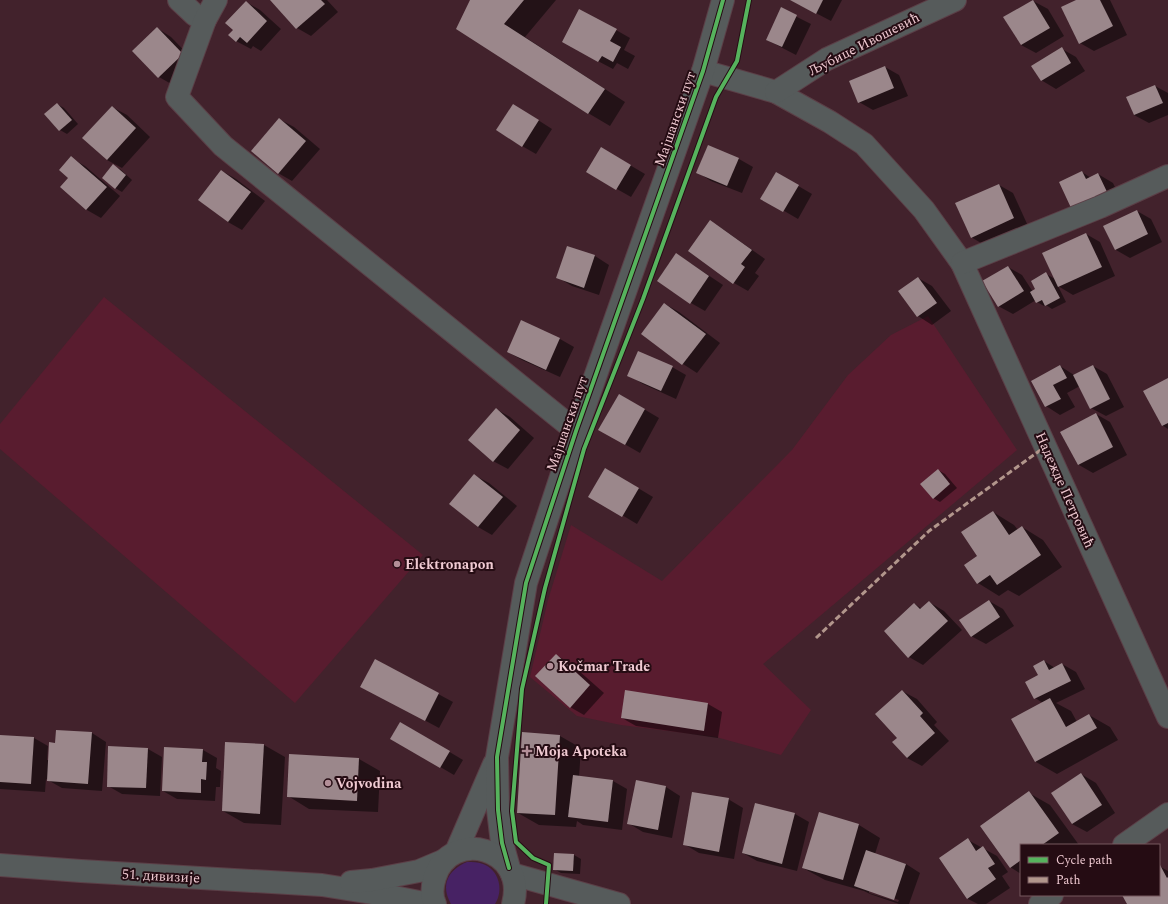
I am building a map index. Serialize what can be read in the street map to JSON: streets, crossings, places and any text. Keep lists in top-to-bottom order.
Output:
{
  "streets": {
    "street": [
      "Љубице Ивошевић",
      "Мајшански пут",
      "Надежде Петровић",
      "51. дивизије"
    ]
  },
  "crossings": [
    ["Љубице Ивошевић", "Надежде Петровић"],
    ["Мајшански пут", "Надежде Петровић"],
    ["Мајшански пут", "51. дивизије"]
  ],
  "places": {
    "other": ["Elektronapon", "Kočmar Trade", "Vojvodina"],
    "health": ["Moja Apoteka"]
  },
  "legend": ["Cycle path", "Path"]
}
